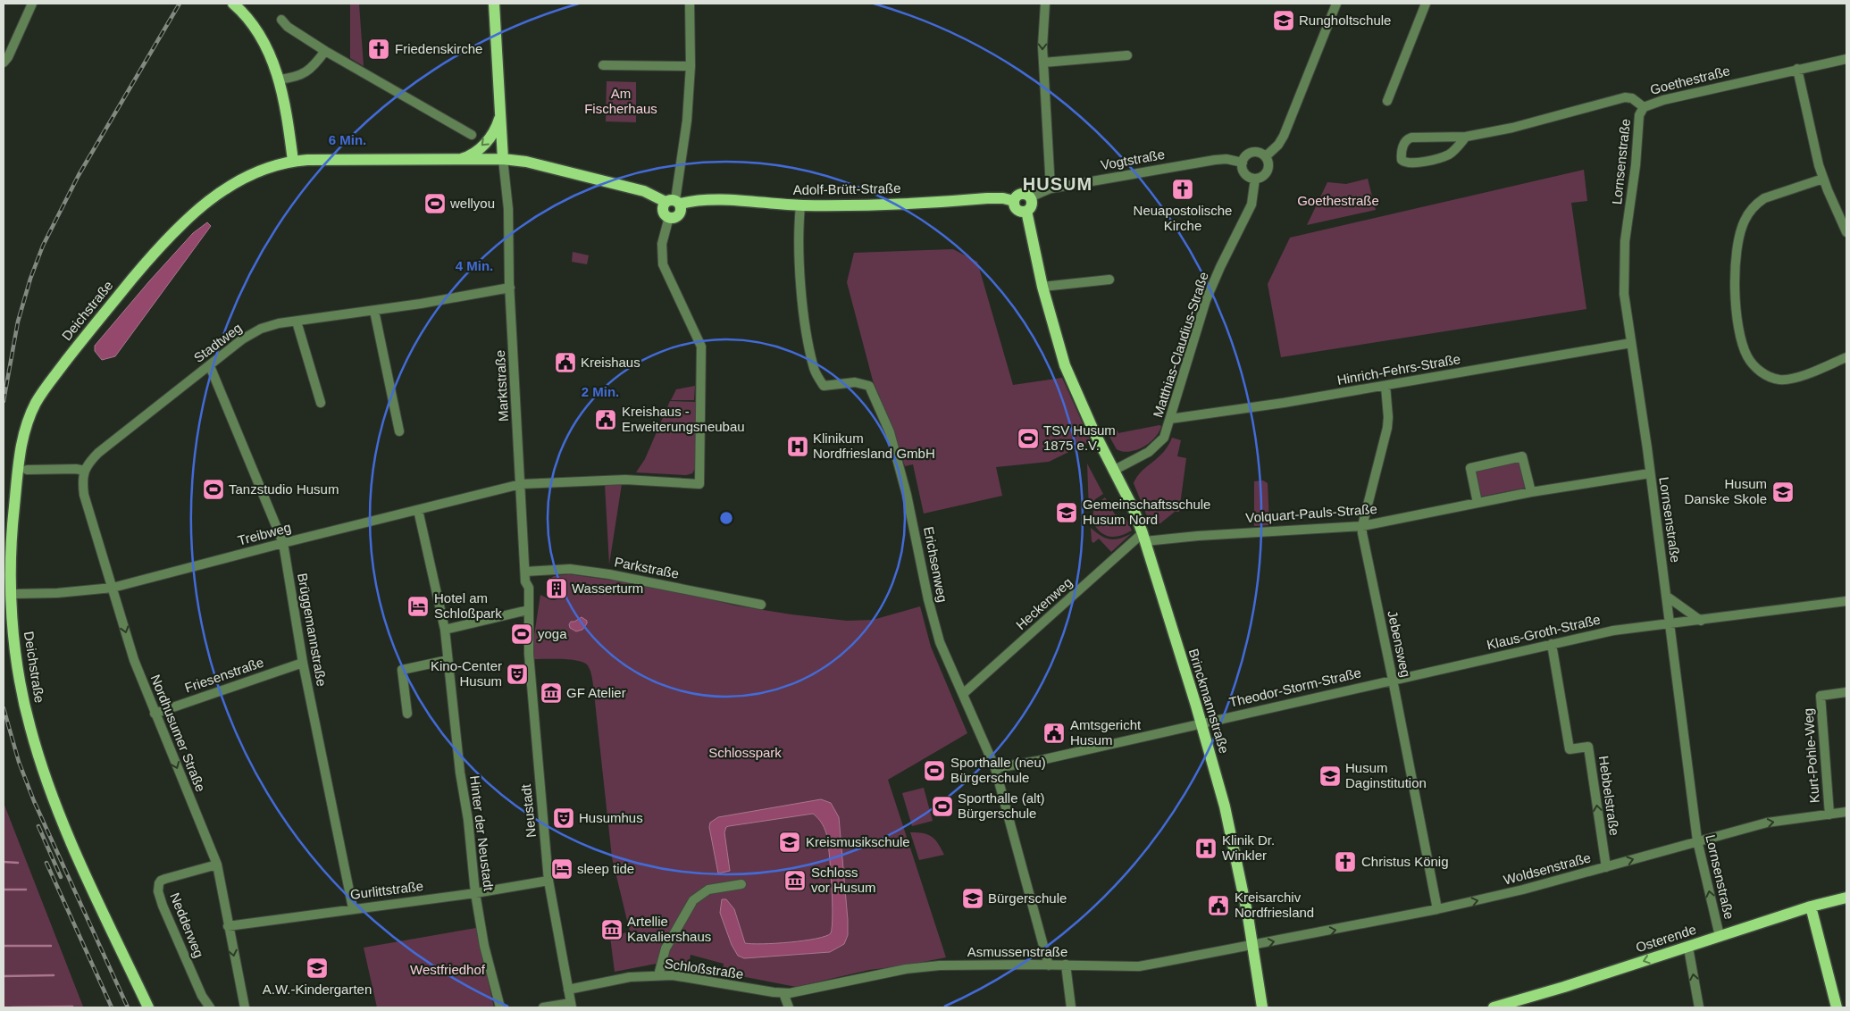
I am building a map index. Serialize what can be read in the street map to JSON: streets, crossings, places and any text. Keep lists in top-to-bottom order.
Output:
{
  "streets": {
    "main road": [
      "Adolf-Brütt-Straße",
      "Deichstraße",
      "Brinckmannstraße",
      "Osterende"
    ],
    "street": [
      "Goethestraße",
      "Vogtstraße",
      "Lornsenstraße",
      "Stadtweg",
      "Matthias-Claudius-Straße",
      "Hinrich-Fehrs-Straße",
      "Marktstraße",
      "Volquart-Pauls-Straße",
      "Treibweg",
      "Erichsenweg",
      "Parkstraße",
      "Heckenweg",
      "Brüggemannstraße",
      "Klaus-Groth-Straße",
      "Jebensweg",
      "Friesenstraße",
      "Theodor-Storm-Straße",
      "Nordhusumer Straße",
      "Kurt-Pohle-Weg",
      "Hebbelstraße",
      "Neustadt",
      "Hinter der Neustadt",
      "Woldsenstraße",
      "Gurlittstraße",
      "Nedderweg",
      "Asmussenstraße",
      "Schloßstraße"
    ]
  },
  "crossings": [
    ["Goethestraße", "Lornsenstraße"],
    ["Vogtstraße", "Adolf-Brütt-Straße"],
    ["Vogtstraße", "Matthias-Claudius-Straße"],
    ["Lornsenstraße", "Hinrich-Fehrs-Straße"],
    ["Lornsenstraße", "Volquart-Pauls-Straße"],
    ["Lornsenstraße", "Klaus-Groth-Straße"],
    ["Lornsenstraße", "Woldsenstraße"],
    ["Lornsenstraße", "Osterende"],
    ["Adolf-Brütt-Straße", "Erichsenweg"],
    ["Deichstraße", "Marktstraße"],
    ["Deichstraße", "Treibweg"],
    ["Stadtweg", "Marktstraße"],
    ["Stadtweg", "Brüggemannstraße"],
    ["Stadtweg", "Nordhusumer Straße"],
    ["Matthias-Claudius-Straße", "Hinrich-Fehrs-Straße"],
    ["Matthias-Claudius-Straße", "Brinckmannstraße"],
    ["Hinrich-Fehrs-Straße", "Jebensweg"],
    ["Marktstraße", "Treibweg"],
    ["Marktstraße", "Parkstraße"],
    ["Marktstraße", "Neustadt"],
    ["Volquart-Pauls-Straße", "Heckenweg"],
    ["Volquart-Pauls-Straße", "Jebensweg"],
    ["Volquart-Pauls-Straße", "Brinckmannstraße"],
    ["Treibweg", "Brüggemannstraße"],
    ["Treibweg", "Nordhusumer Straße"],
    ["Treibweg", "Hinter der Neustadt"],
    ["Erichsenweg", "Heckenweg"],
    ["Erichsenweg", "Theodor-Storm-Straße"],
    ["Erichsenweg", "Asmussenstraße"],
    ["Heckenweg", "Brinckmannstraße"],
    ["Brüggemannstraße", "Friesenstraße"],
    ["Brüggemannstraße", "Gurlittstraße"],
    ["Klaus-Groth-Straße", "Jebensweg"],
    ["Klaus-Groth-Straße", "Theodor-Storm-Straße"],
    ["Klaus-Groth-Straße", "Hebbelstraße"],
    ["Jebensweg", "Theodor-Storm-Straße"],
    ["Jebensweg", "Woldsenstraße"],
    ["Friesenstraße", "Nordhusumer Straße"],
    ["Theodor-Storm-Straße", "Brinckmannstraße"],
    ["Brinckmannstraße", "Woldsenstraße"],
    ["Brinckmannstraße", "Asmussenstraße"],
    ["Nordhusumer Straße", "Gurlittstraße"],
    ["Nordhusumer Straße", "Nedderweg"],
    ["Kurt-Pohle-Weg", "Woldsenstraße"],
    ["Hebbelstraße", "Woldsenstraße"],
    ["Neustadt", "Gurlittstraße"],
    ["Neustadt", "Schloßstraße"],
    ["Hinter der Neustadt", "Gurlittstraße"],
    ["Woldsenstraße", "Asmussenstraße"],
    ["Asmussenstraße", "Schloßstraße"]
  ],
  "one_way": [
    "Nordhusumer Straße",
    "Hebbelstraße",
    "Woldsenstraße",
    "Osterende"
  ],
  "districts": ["HUSUM"],
  "parks": [
    "Am Fischerhaus",
    "Goethestraße",
    "Schlosspark",
    "Westfriedhof"
  ],
  "places": {
    "school or university": [
      "Rungholtschule",
      "Husum Danske Skole",
      "Gemeinschaftsschule Husum Nord",
      "Husum Daginstitution",
      "Kreismusikschule",
      "Bürgerschule",
      "A.W.-Kindergarten"
    ],
    "church": ["Friedenskirche", "Neuapostolische Kirche", "Christus König"],
    "sports": [
      "wellyou",
      "TSV Husum 1875 e.V.",
      "Tanzstudio Husum",
      "yoga",
      "Sporthalle (neu) Bürgerschule",
      "Sporthalle (alt) Bürgerschule"
    ],
    "public building": [
      "Kreishaus",
      "Kreishaus - Erweiterungsneubau",
      "Amtsgericht Husum",
      "Kreisarchiv Nordfriesland"
    ],
    "hospital": ["Klinikum Nordfriesland GmbH", "Klinik Dr. Winkler"],
    "building": ["Wasserturm"],
    "hotel": ["Hotel am Schloßpark", "sleep tide"],
    "theatre": ["Kino-Center Husum", "Husumhus"],
    "museum": ["GF Atelier", "Schloss vor Husum", "Artellie Kavaliershaus"]
  },
  "rings": ["6 Min.", "4 Min.", "2 Min."]
}
